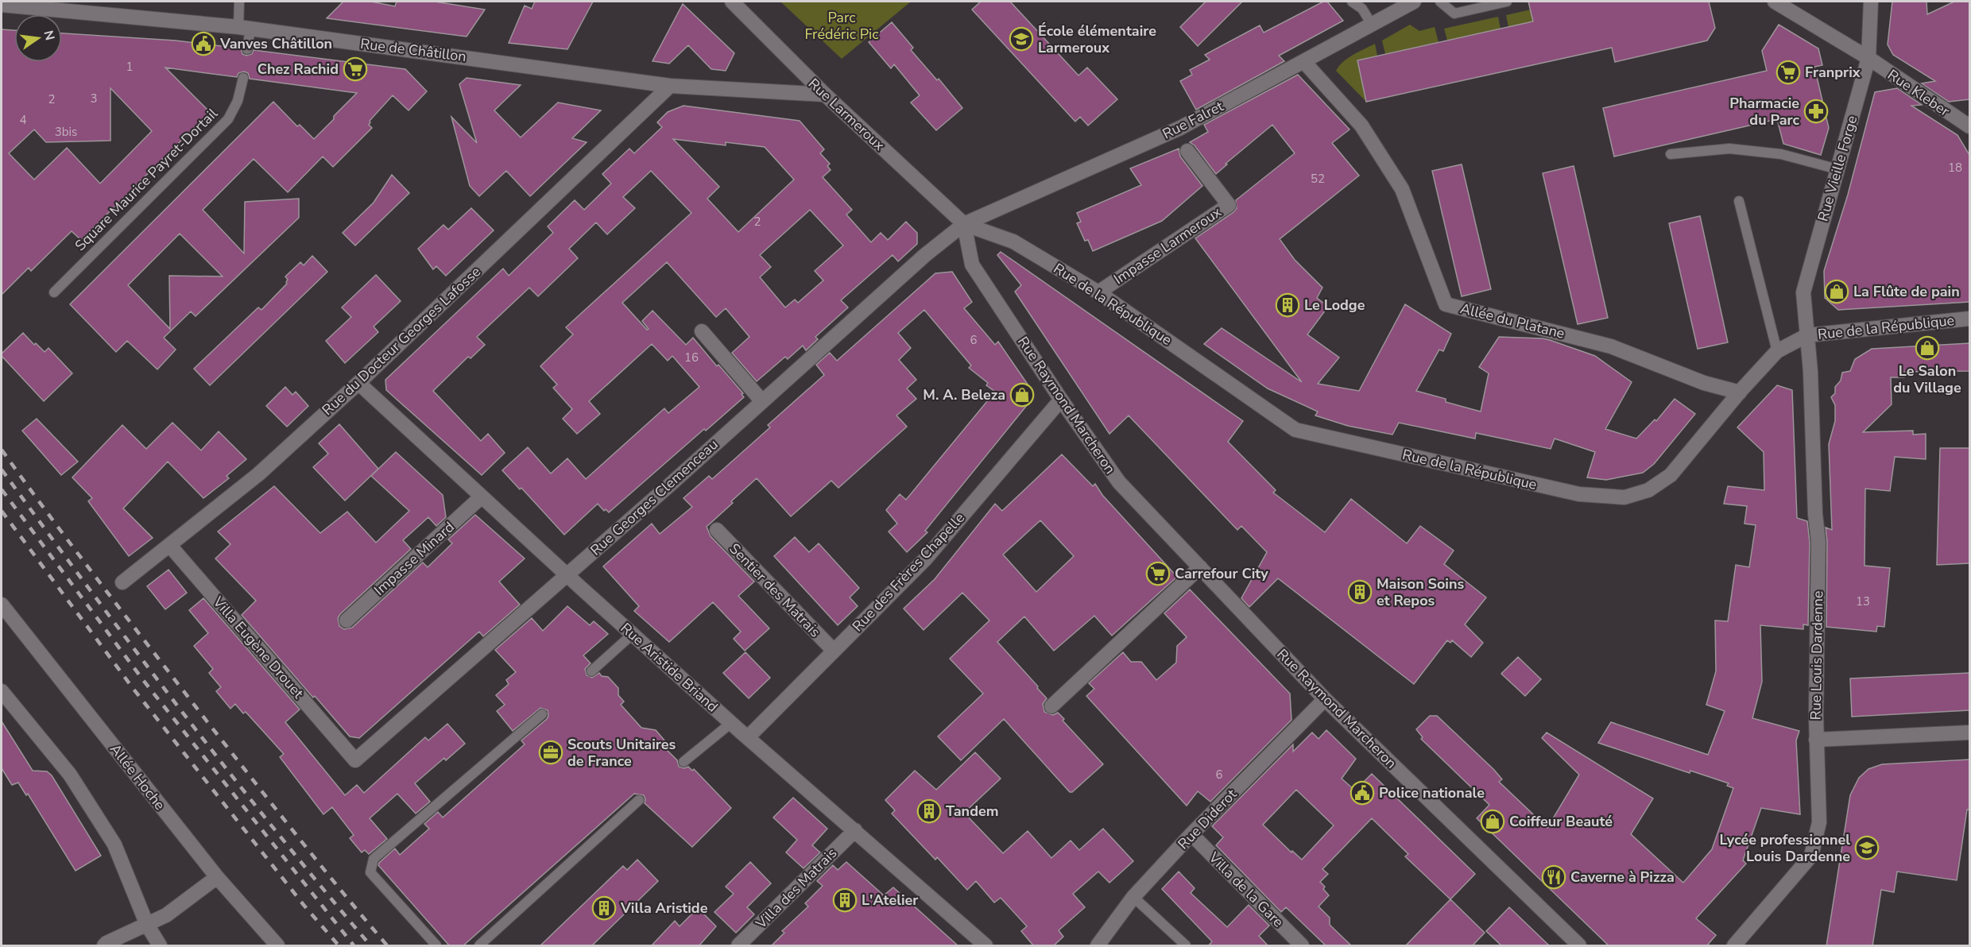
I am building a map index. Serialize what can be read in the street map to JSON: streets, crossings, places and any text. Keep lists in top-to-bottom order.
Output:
{
  "streets": {
    "street": [
      "Rue de Châtillon",
      "Rue Kleber",
      "Rue Larmeroux",
      "Rue Falret",
      "Rue Vieille Forge",
      "Impasse Larmeroux",
      "Rue de la République",
      "Allée du Platane",
      "Rue du Docteur Georges Lafosse",
      "Rue Raymond Marcheron",
      "Rue Georges Clemenceau",
      "Impasse Minard",
      "Rue des Frères Chapelle",
      "Sentier des Matrais",
      "Villa Eugène Drouet",
      "Rue Louis Dardenne",
      "Rue Aristide Briand",
      "Allée Hoche",
      "Rue Diderot",
      "Villa des Matrais",
      "Villa de la Gare"
    ],
    "lane": ["Square Maurice Payret-Dortail"]
  },
  "crossings": [
    ["Rue de Châtillon", "Rue Larmeroux"],
    ["Rue de Châtillon", "Rue du Docteur Georges Lafosse"],
    ["Rue Kleber", "Rue Vieille Forge"],
    ["Rue Larmeroux", "Rue Falret"],
    ["Rue Larmeroux", "Rue de la République"],
    ["Rue Larmeroux", "Rue Raymond Marcheron"],
    ["Rue Larmeroux", "Rue Georges Clemenceau"],
    ["Rue Falret", "Rue de la République"],
    ["Rue Falret", "Allée du Platane"],
    ["Rue Falret", "Rue Raymond Marcheron"],
    ["Rue Falret", "Rue Georges Clemenceau"],
    ["Rue Vieille Forge", "Rue de la République"],
    ["Rue Vieille Forge", "Rue Louis Dardenne"],
    ["Impasse Larmeroux", "Rue de la République"],
    ["Rue de la République", "Allée du Platane"],
    ["Rue de la République", "Rue Raymond Marcheron"],
    ["Rue de la République", "Rue Georges Clemenceau"],
    ["Rue de la République", "Rue Louis Dardenne"],
    ["Rue du Docteur Georges Lafosse", "Villa Eugène Drouet"],
    ["Rue du Docteur Georges Lafosse", "Rue Aristide Briand"],
    ["Rue Raymond Marcheron", "Rue Georges Clemenceau"],
    ["Rue Raymond Marcheron", "Rue des Frères Chapelle"],
    ["Rue Raymond Marcheron", "Rue Diderot"],
    ["Rue Georges Clemenceau", "Villa Eugène Drouet"],
    ["Rue Georges Clemenceau", "Rue Aristide Briand"],
    ["Impasse Minard", "Rue Aristide Briand"],
    ["Rue des Frères Chapelle", "Sentier des Matrais"],
    ["Rue des Frères Chapelle", "Rue Aristide Briand"],
    ["Rue Aristide Briand", "Villa des Matrais"],
    ["Rue Diderot", "Villa de la Gare"]
  ],
  "parks": ["Parc Frédéric Pic"],
  "places": {
    "school or university": ["École élémentaire Larmeroux", "Lycée professionnel Louis Dardenne"],
    "public building": ["Vanves Châtillon", "Police nationale"],
    "supermarket": ["Chez Rachid", "Franprix", "Carrefour City"],
    "pharmacy": ["Pharmacie du Parc"],
    "shop": [
      "La Flûte de pain",
      "Le Salon du Village",
      "M. A. Beleza",
      "Coiffeur Beauté"
    ],
    "building": [
      "Le Lodge",
      "Maison Soins et Repos",
      "Tandem",
      "L'Atelier",
      "Villa Aristide"
    ],
    "office": ["Scouts Unitaires de France"],
    "restaurant": ["Caverne à Pizza"]
  },
  "house_numbers": [
    "1",
    "3",
    "2",
    "4",
    "3bis",
    "18",
    "52",
    "2",
    "6",
    "16",
    "13",
    "6"
  ],
  "north": "right"
}
